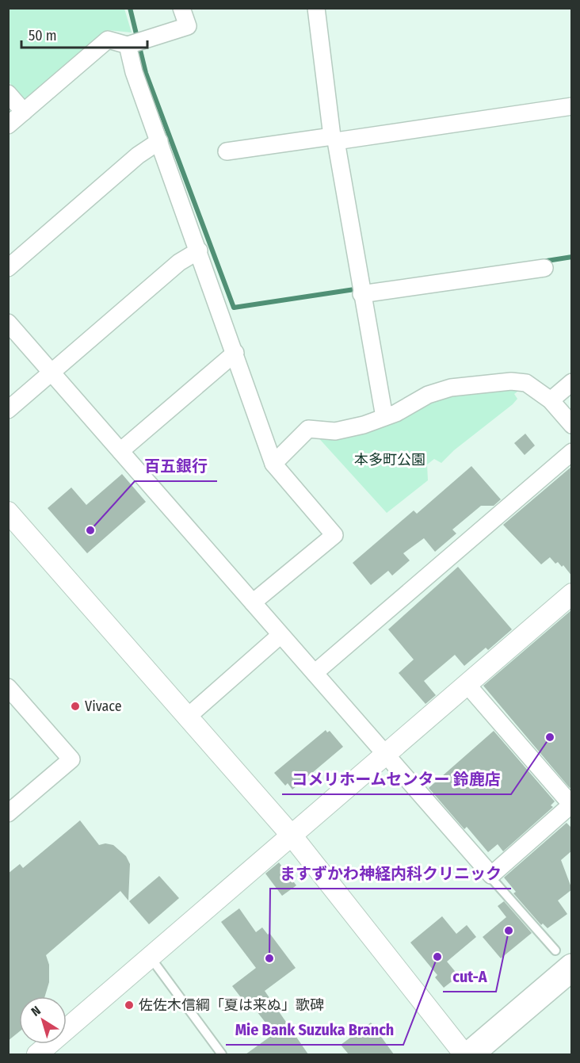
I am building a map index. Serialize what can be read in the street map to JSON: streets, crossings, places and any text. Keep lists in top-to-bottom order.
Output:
{
  "parks": ["本多町公園"],
  "places": [
    "百五銀行",
    "Vivace",
    "コメリホームセンター 鈴鹿店",
    "cut-A",
    "Mie Bank Suzuka Branch",
    "ますずかわ神経内科クリニック",
    "佐佐木信綱「夏は来ぬ」歌碑"
  ],
  "scale_bar": "50 m",
  "north": "top left"
}
